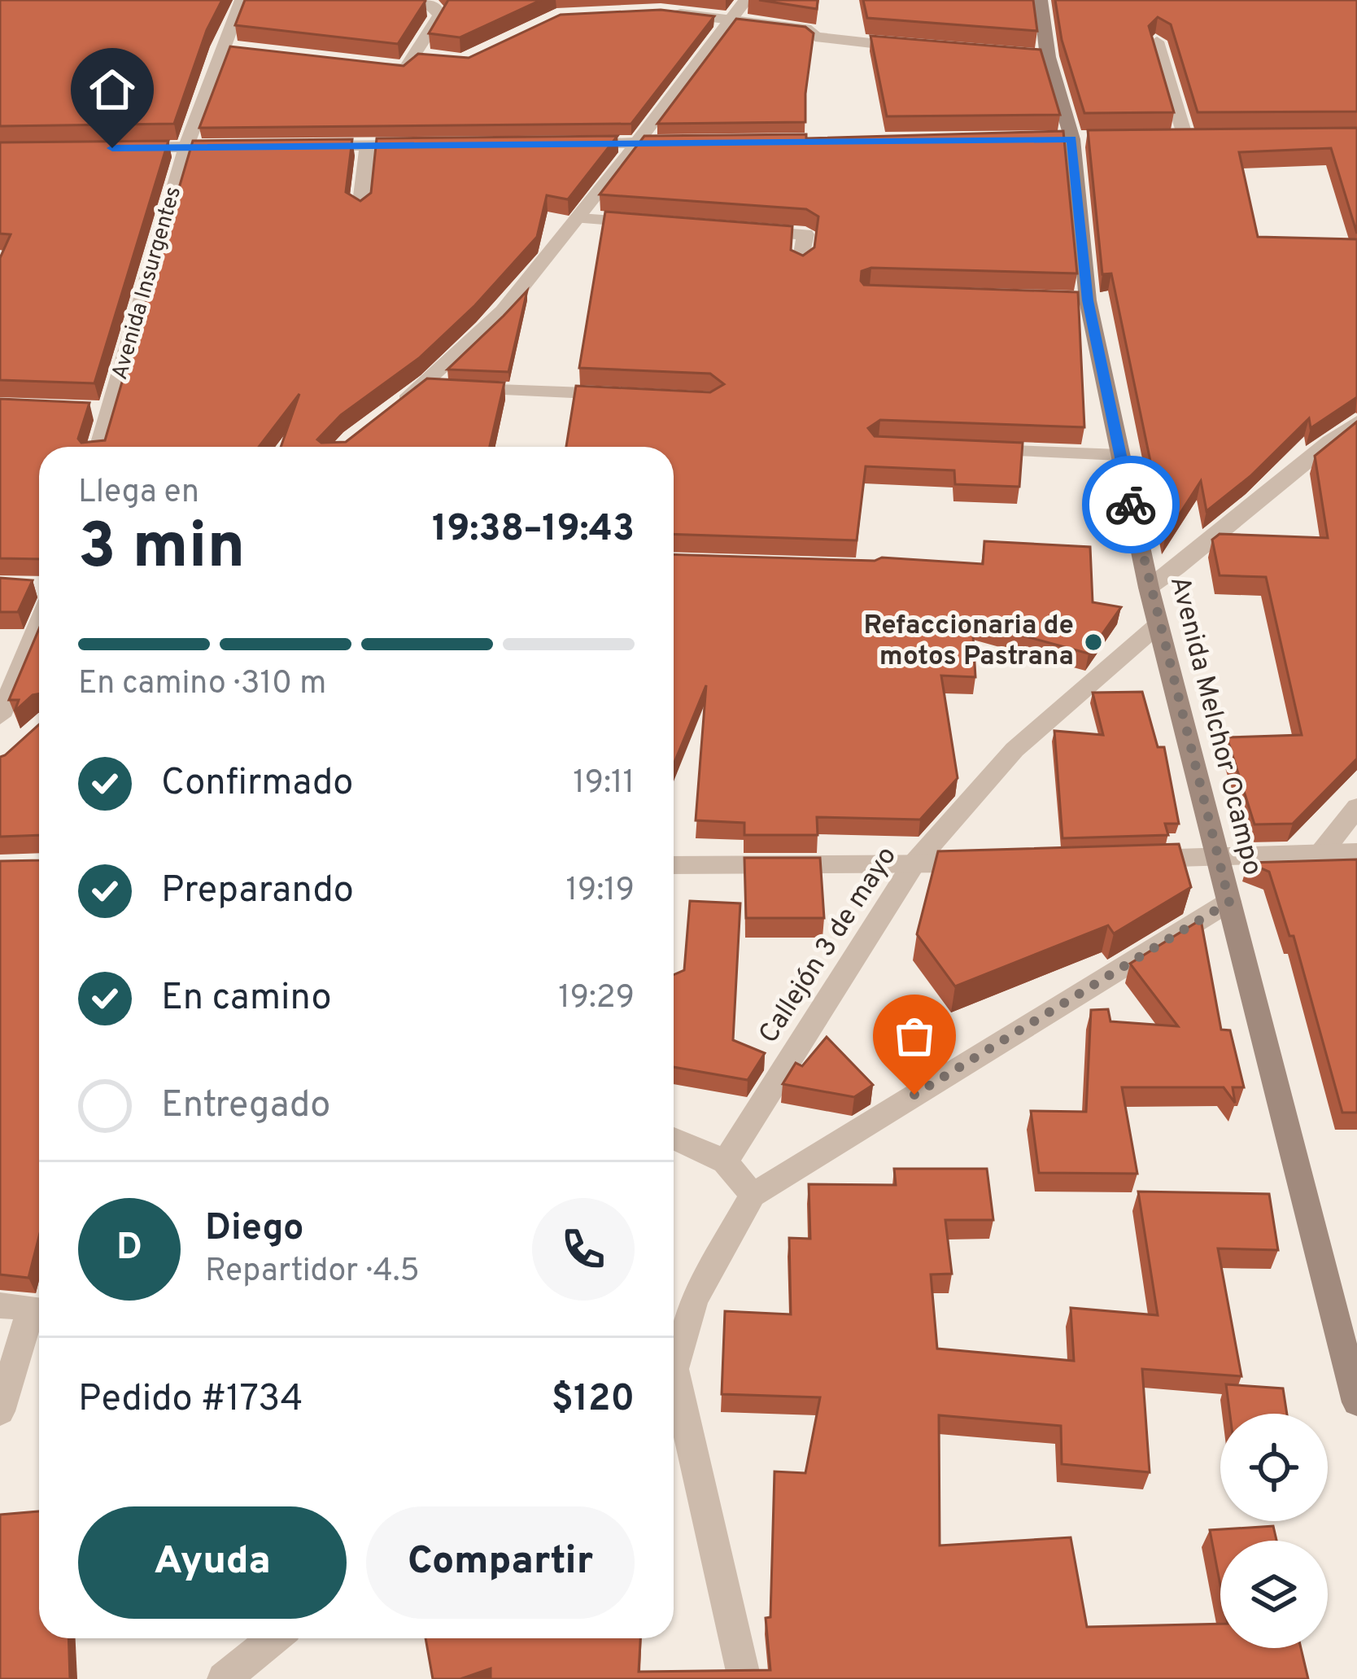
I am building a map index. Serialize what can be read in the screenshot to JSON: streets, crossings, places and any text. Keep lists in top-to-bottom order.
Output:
{
  "streets": {
    "main road": ["Avenida Melchor Ocampo"],
    "street": ["Avenida Insurgentes", "Callejón 3 de mayo"]
  },
  "crossings": [
    ["Avenida Melchor Ocampo", "Callejón 3 de mayo"]
  ],
  "places": ["Refaccionaria de motos Pastrana"],
  "page": {
    "heading": ["3 min", "Llega en", "19:38–19:43"],
    "panel": [
      "Diego",
      "Repartidor · 4.5",
      "Pedido #1734",
      "$120"
    ],
    "bar": "En camino · 310 m",
    "list": [
      ["Confirmado", "19:11"],
      ["Preparando", "19:19"],
      ["En camino", "19:29"],
      "Entregado"
    ],
    "round": "D",
    "buttons": ["Ayuda", "Compartir"]
  }
}
